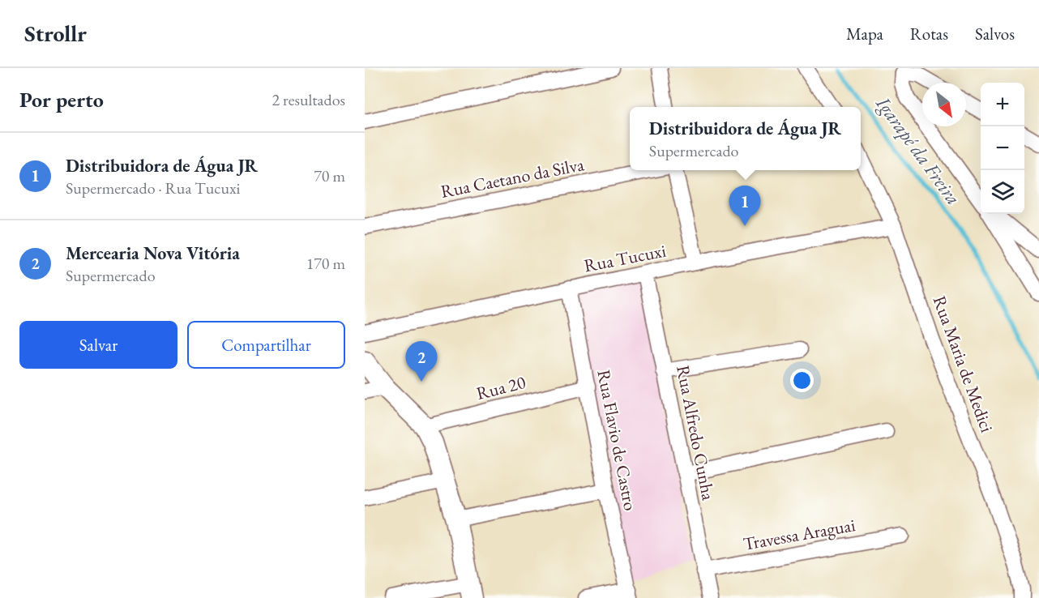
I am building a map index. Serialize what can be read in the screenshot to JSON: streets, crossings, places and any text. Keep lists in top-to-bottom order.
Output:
{
  "streets": {
    "street": [
      "Rua Caetano da Silva",
      "Rua Tucuxi",
      "Rua Maria de Medici",
      "Rua 20",
      "Rua Alfredo Cunha",
      "Rua Flavio de Castro",
      "Travessa Araguai"
    ]
  },
  "crossings": [
    ["Rua Tucuxi", "Rua Maria de Medici"],
    ["Rua Tucuxi", "Rua Alfredo Cunha"],
    ["Rua Tucuxi", "Rua Flavio de Castro"],
    ["Rua 20", "Rua Flavio de Castro"],
    ["Rua Alfredo Cunha", "Travessa Araguai"]
  ],
  "water": ["Igarapé da Freira"],
  "north": "bottom right",
  "page": {
    "header": "Strollr",
    "nav": ["Mapa", "Rotas", "Salvos"],
    "heading": ["Por perto", "2 resultados"],
    "map_buttons": ["+", "−"],
    "popup": ["Distribuidora de Água JR", "Supermercado"],
    "list": [
      {
        "mark": "1",
        "name": "Distribuidora de Água JR",
        "note": "Supermercado · Rua Tucuxi",
        "value": "70 m"
      },
      {
        "mark": "2",
        "name": "Mercearia Nova Vitória",
        "note": "Supermercado",
        "value": "170 m"
      }
    ],
    "pins": ["1", "2"],
    "buttons": ["Salvar", "Compartilhar"]
  }
}
